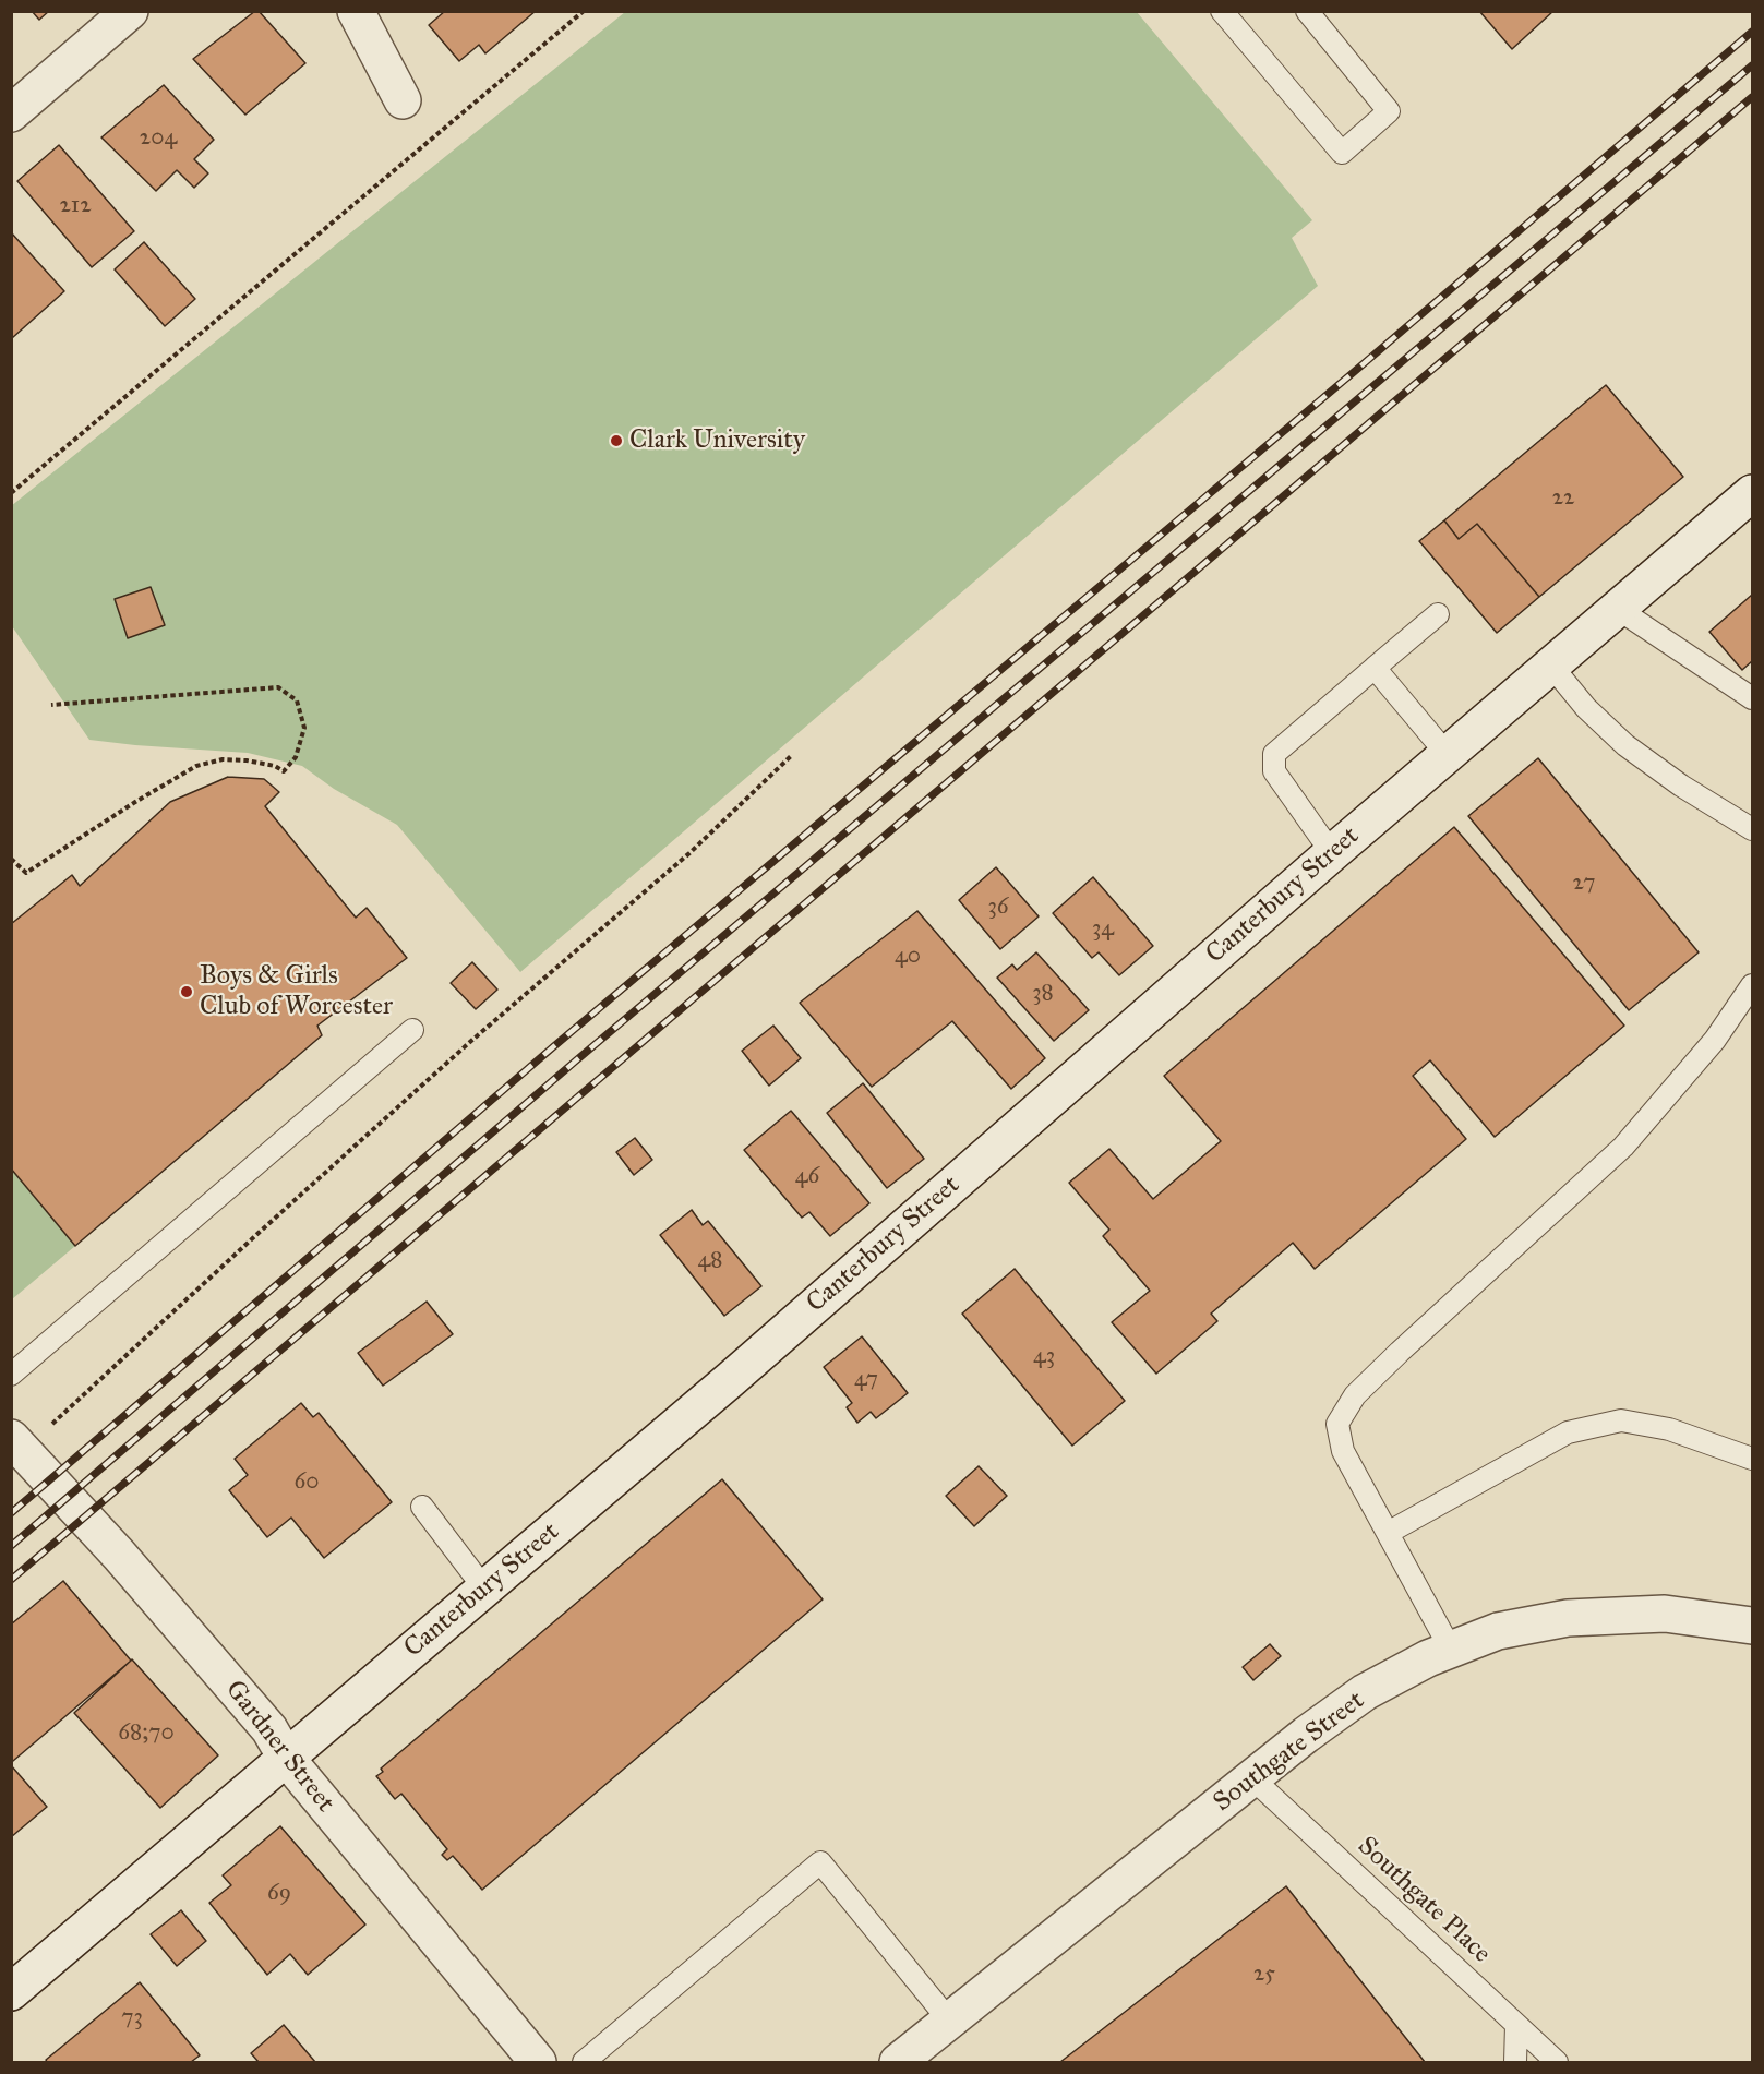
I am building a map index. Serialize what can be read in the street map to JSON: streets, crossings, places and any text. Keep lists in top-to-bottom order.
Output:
{
  "streets": {
    "street": ["Canterbury Street", "Gardner Street", "Southgate Street"],
    "lane": ["Southgate Place"]
  },
  "crossings": [
    ["Canterbury Street", "Gardner Street"],
    ["Southgate Street", "Southgate Place"]
  ],
  "places": ["Clark University", "Boys & Girls Club of Worcester"],
  "house_numbers": [
    "204",
    "212",
    "22",
    "27",
    "36",
    "34",
    "40",
    "38",
    "46",
    "48",
    "43",
    "47",
    "60",
    "68;70",
    "69",
    "25",
    "73"
  ]
}
